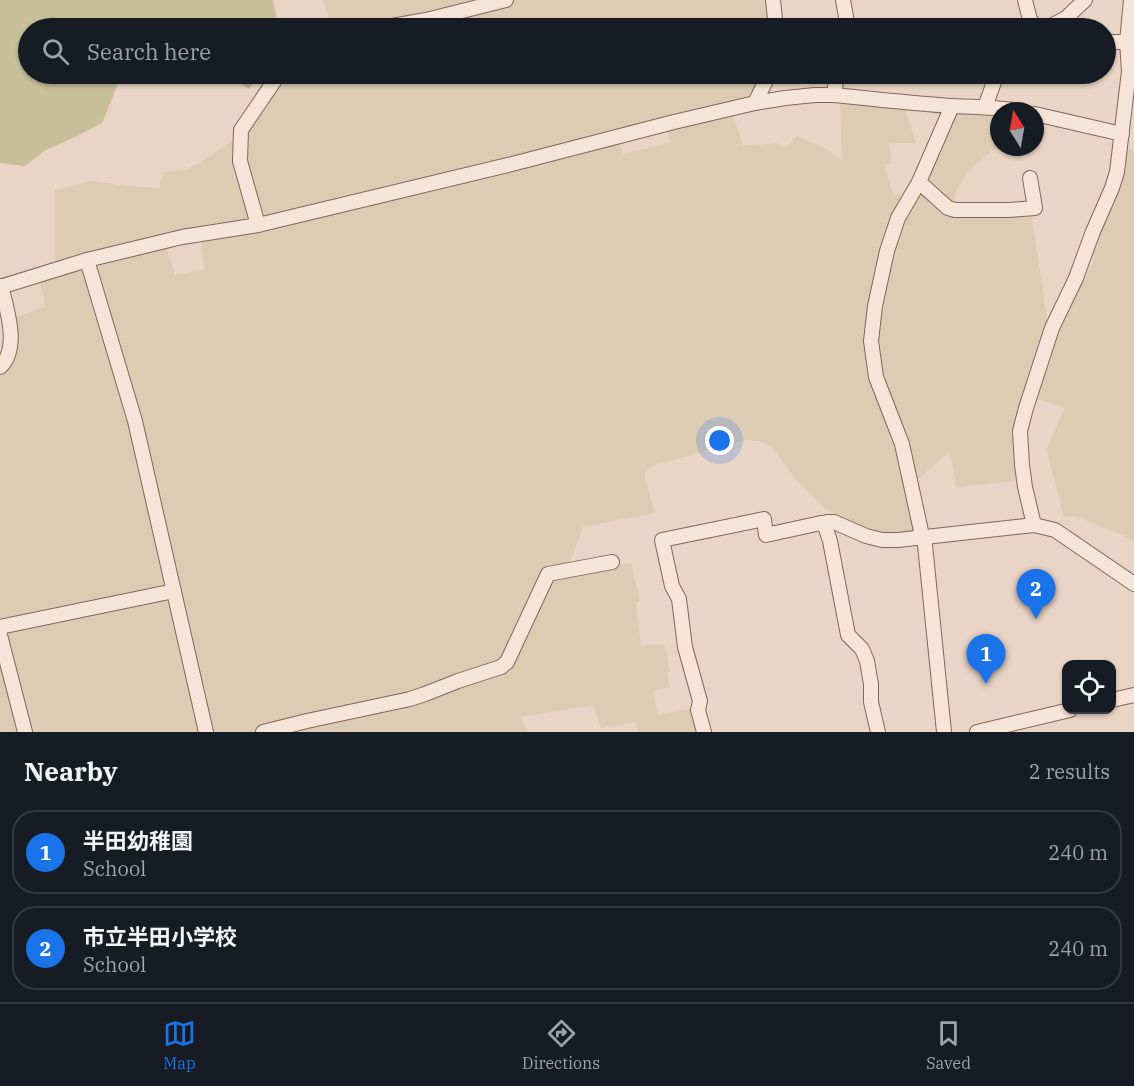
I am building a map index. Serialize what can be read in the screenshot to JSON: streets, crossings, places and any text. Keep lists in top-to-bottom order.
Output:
{
  "north": "top",
  "page": {
    "search": "Search here",
    "pins": ["2", "1"],
    "heading": ["Nearby", "2 results"],
    "list": [
      {
        "mark": "1",
        "name": "半田幼稚園",
        "note": "School",
        "value": "240 m"
      },
      {
        "mark": "2",
        "name": "市立半田小学校",
        "note": "School",
        "value": "240 m"
      }
    ],
    "nav": ["Map", "Directions", "Saved"]
  }
}
